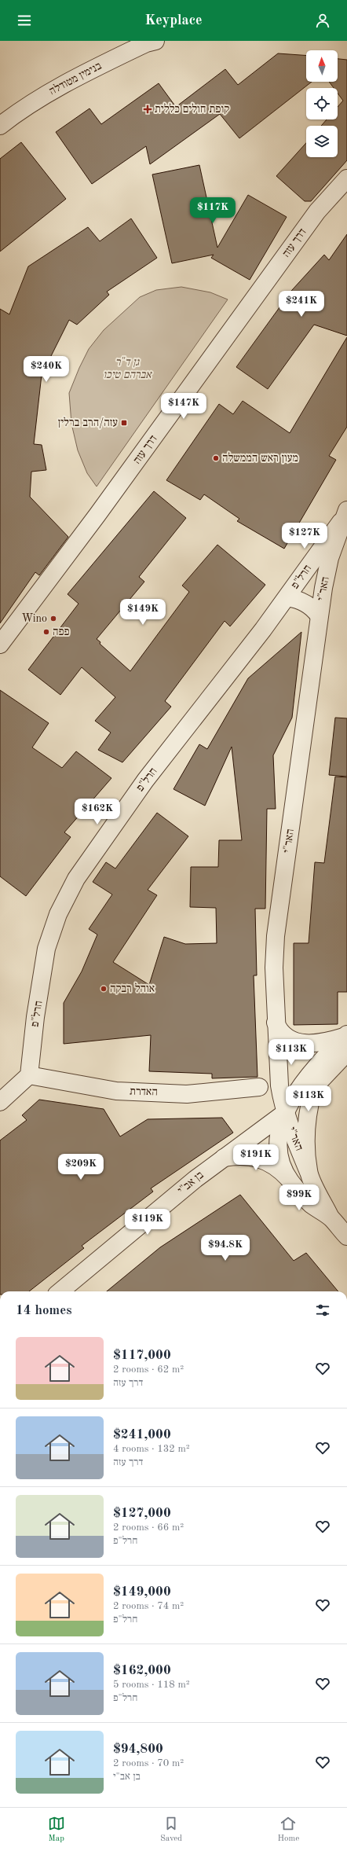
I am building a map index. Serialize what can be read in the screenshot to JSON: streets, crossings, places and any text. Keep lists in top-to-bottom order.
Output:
{
  "streets": {
    "street": [
      "בנימין מטודלה",
      "דרך עזה",
      "חרל\"פ",
      "האר\"י",
      "האדרת",
      "בן אב\"י"
    ]
  },
  "crossings": [
    ["חרל\"פ", "האר\"י"],
    ["חרל\"פ", "האדרת"],
    ["האר\"י", "בן אב\"י"]
  ],
  "parks": ["גן ד\"ר אברהם טיכו"],
  "places": {
    "health": ["קופת חולים כללית"],
    "transit": ["עזה/הרב ברלין"],
    "other": [
      "מעון ראש הממשלה",
      "Wino",
      "פפה",
      "אוהל רבקה"
    ]
  },
  "north": "top",
  "page": {
    "header": "Keyplace",
    "price": [
      "$117K",
      "$241K",
      "$240K",
      "$147K",
      "$127K",
      "$149K",
      "$162K",
      "$113K",
      "$113K",
      "$191K",
      "$209K",
      "$99K",
      "$119K",
      "$94.8K"
    ],
    "heading": "14 homes",
    "list": [
      {
        "name": "$117,000",
        "note": "2 rooms · 62 m² · דרך עזה"
      },
      {
        "name": "$241,000",
        "note": "4 rooms · 132 m² · דרך עזה"
      },
      {
        "name": "$127,000",
        "note": "2 rooms · 66 m² · חרל\"פ"
      },
      {
        "name": "$149,000",
        "note": "2 rooms · 74 m² · חרל\"פ"
      },
      {
        "name": "$162,000",
        "note": "5 rooms · 118 m² · חרל\"פ"
      },
      {
        "name": "$94,800",
        "note": "2 rooms · 70 m² · בן אב\"י"
      }
    ],
    "tabs": ["Map", "Saved", "Home"]
  }
}
